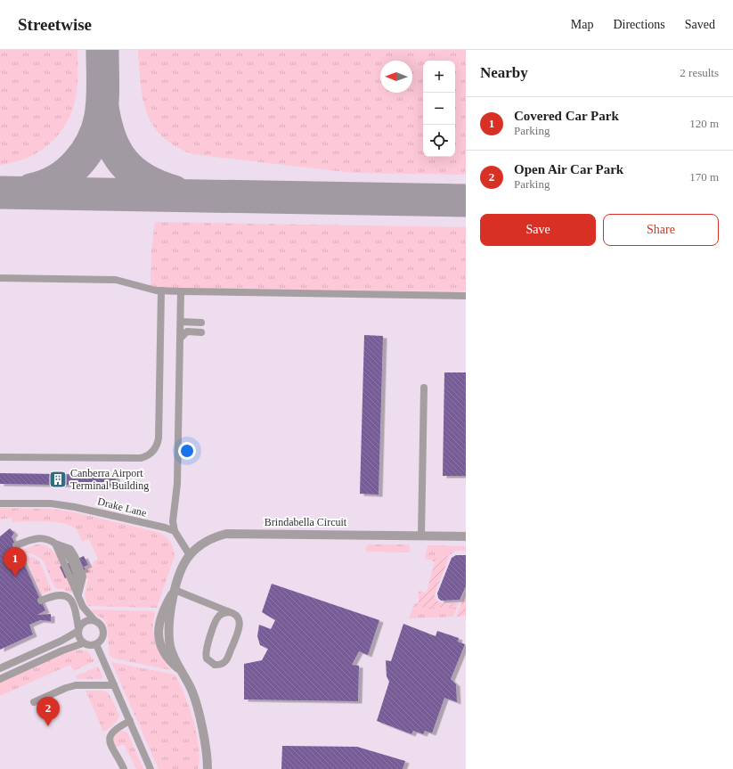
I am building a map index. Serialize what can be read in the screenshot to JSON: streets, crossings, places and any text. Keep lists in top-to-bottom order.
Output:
{
  "streets": {
    "street": ["Brindabella Circuit"],
    "lane": ["Drake Lane"]
  },
  "places": {
    "building": ["Canberra Airport Terminal Building"]
  },
  "north": "left",
  "page": {
    "header": "Streetwise",
    "nav": ["Map", "Directions", "Saved"],
    "heading": ["Nearby", "2 results"],
    "map_buttons": ["+", "−"],
    "list": [
      {
        "mark": "1",
        "name": "Covered Car Park",
        "note": "Parking",
        "value": "120 m"
      },
      {
        "mark": "2",
        "name": "Open Air Car Park",
        "note": "Parking",
        "value": "170 m"
      }
    ],
    "buttons": ["Save", "Share"],
    "pins": ["1", "2"]
  }
}
